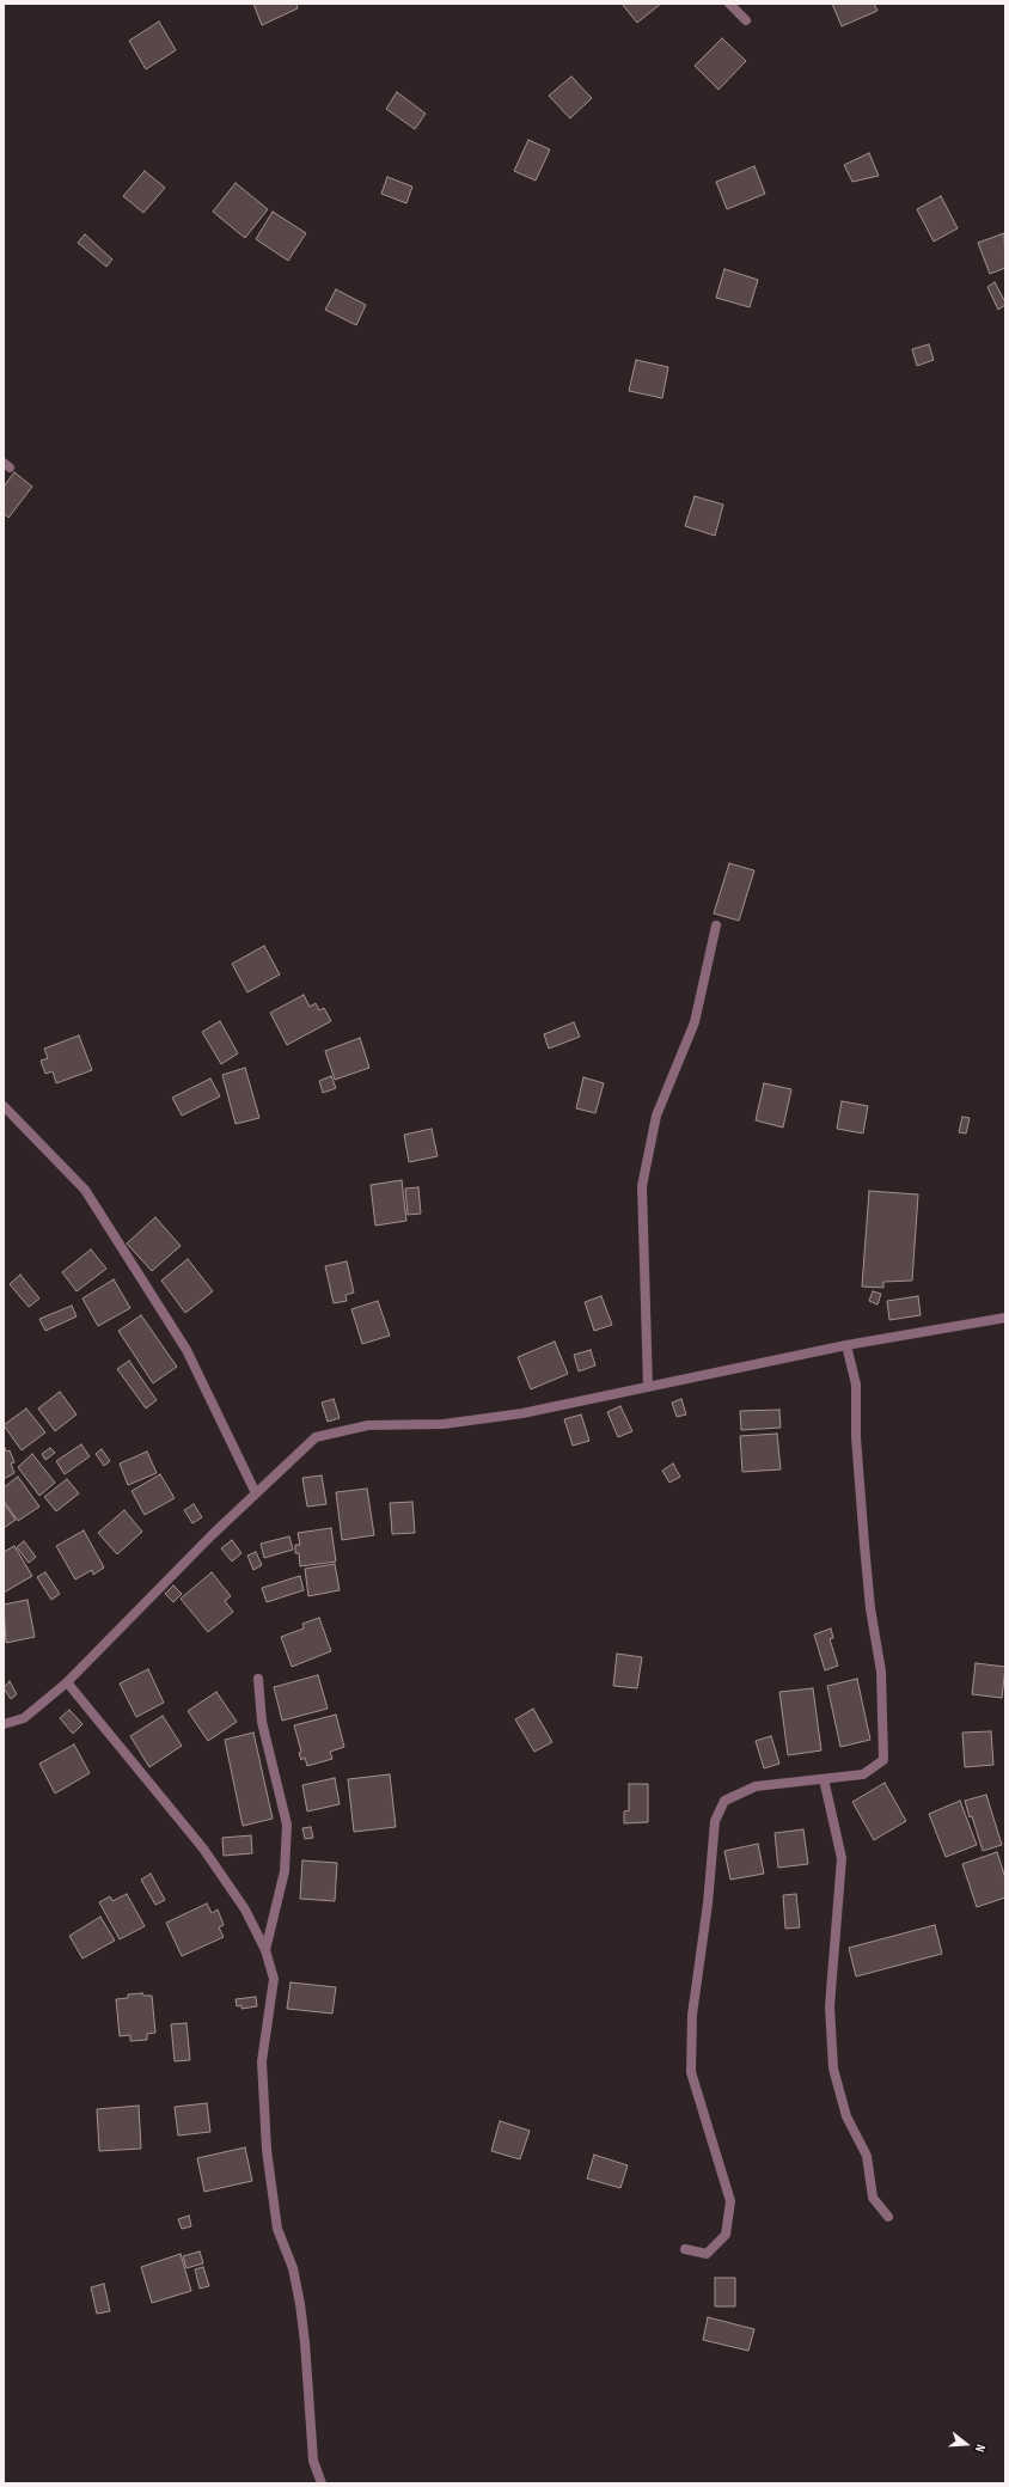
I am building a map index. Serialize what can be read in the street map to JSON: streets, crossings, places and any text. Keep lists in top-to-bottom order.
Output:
{
  "north": "right"
}
